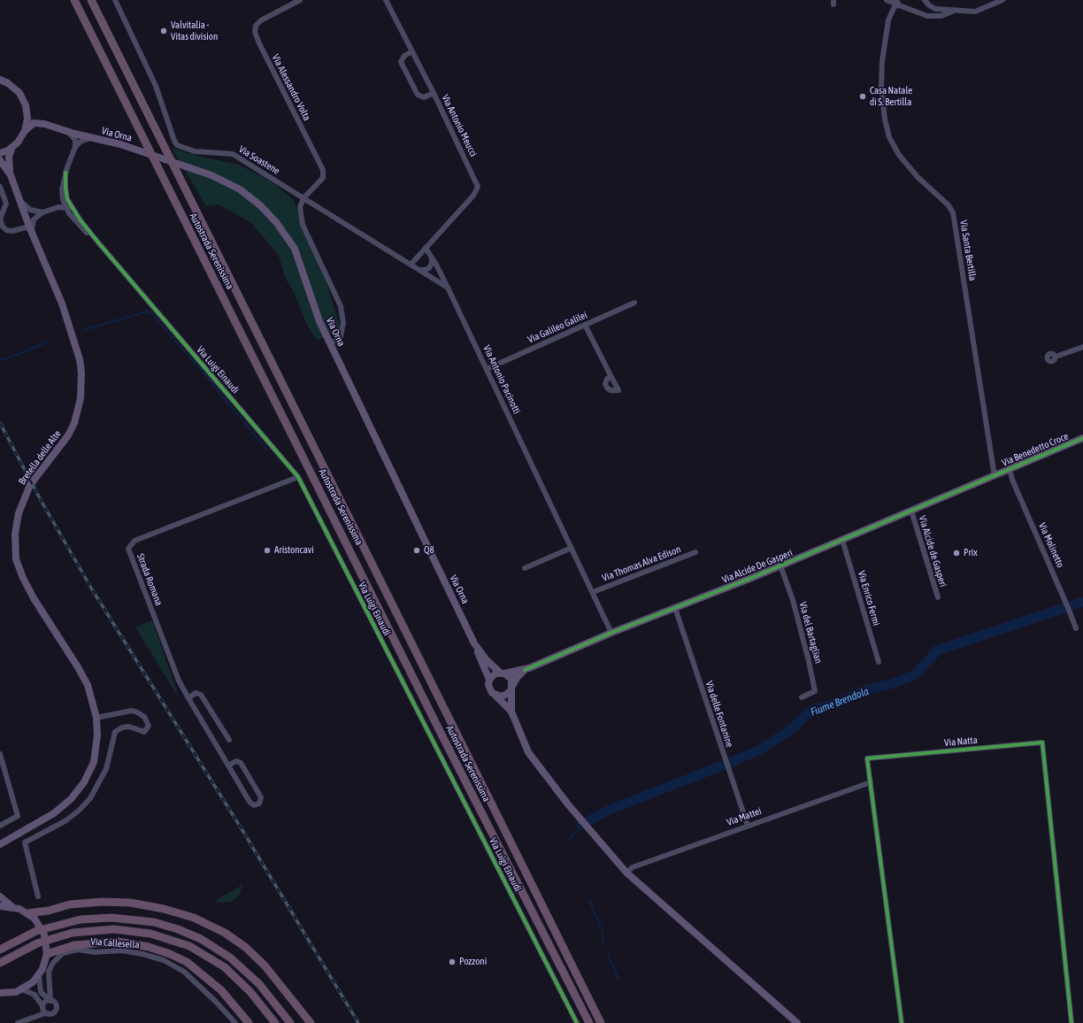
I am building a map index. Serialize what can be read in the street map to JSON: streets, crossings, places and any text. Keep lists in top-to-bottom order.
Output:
{
  "streets": {
    "highway": ["Autostrada Serenissima"],
    "main road": [
      "Via Orna",
      "Via Benedetto Croce",
      "Bretella delle Alte",
      "Via Alcide De Gasperi"
    ],
    "street": [
      "Via Alessandro Volta",
      "Via Antonio Meucci",
      "Via Soastene",
      "Via Santa Bertilla",
      "Via Galileo Galilei",
      "Via Luigi Einaudi",
      "Via Antonio Pacinotti",
      "Via Molinetto",
      "Via Alcide de Gasperi",
      "Via Thomas Alva Edison",
      "Strada Romana",
      "Via Enrico Fermi",
      "Via del Bartaglian",
      "Via delle Fontanine",
      "Via Natta",
      "Via Mattei",
      "Via Callesella"
    ]
  },
  "crossings": [
    ["Via Alessandro Volta", "Via Soastene"],
    ["Via Orna", "Via Luigi Einaudi"],
    ["Via Orna", "Bretella delle Alte"],
    ["Via Orna", "Via Alcide De Gasperi"],
    ["Via Santa Bertilla", "Via Benedetto Croce"],
    ["Via Santa Bertilla", "Via Alcide De Gasperi"],
    ["Via Galileo Galilei", "Via Antonio Pacinotti"],
    ["Via Luigi Einaudi", "Bretella delle Alte"],
    ["Via Luigi Einaudi", "Strada Romana"],
    ["Via Antonio Pacinotti", "Via Thomas Alva Edison"],
    ["Via Antonio Pacinotti", "Via Alcide De Gasperi"],
    ["Via Benedetto Croce", "Via Molinetto"],
    ["Via Benedetto Croce", "Via Alcide De Gasperi"],
    ["Via Alcide de Gasperi", "Via Alcide De Gasperi"],
    ["Via Alcide De Gasperi", "Via Enrico Fermi"],
    ["Via Alcide De Gasperi", "Via del Bartaglian"],
    ["Via Alcide De Gasperi", "Via delle Fontanine"],
    ["Via delle Fontanine", "Via Mattei"],
    ["Via Natta", "Via Mattei"]
  ],
  "water": ["Fiume Brendola"],
  "places": [
    "Valvitalia - Vitas division",
    "Casa Natale di S. Bertilla",
    "Aristoncavi",
    "Q8",
    "Prix",
    "Pozzoni"
  ]
}
